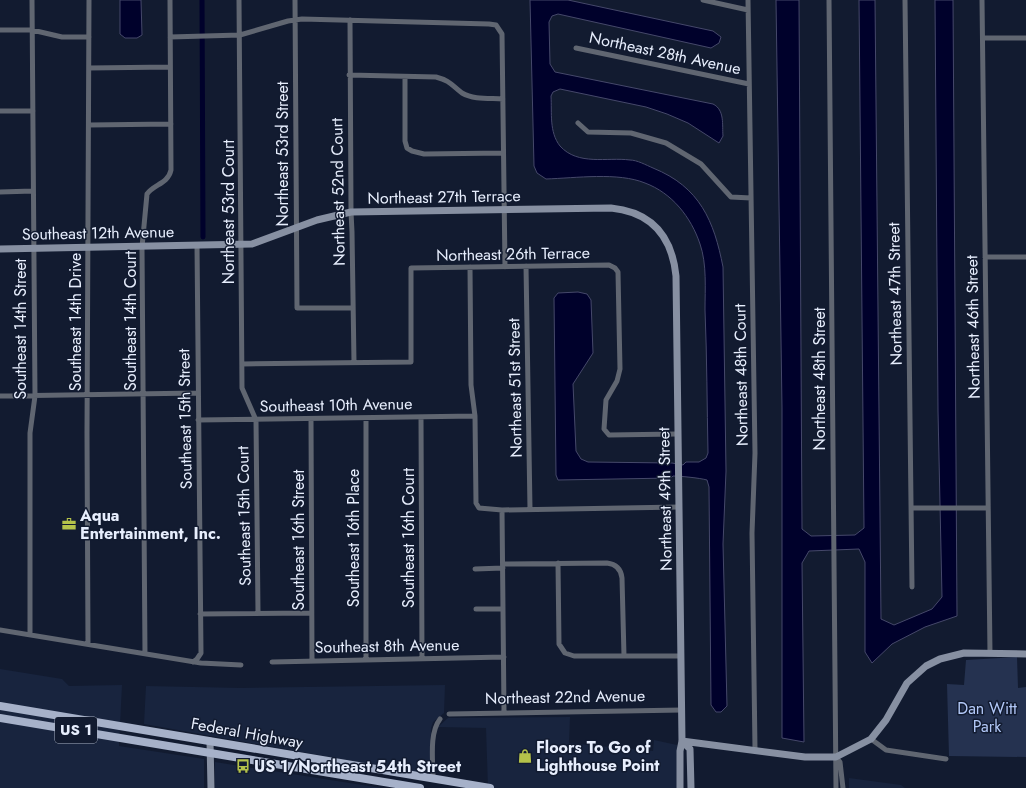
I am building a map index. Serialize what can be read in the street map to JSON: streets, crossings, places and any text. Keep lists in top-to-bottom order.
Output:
{
  "streets": {
    "main road": ["US 1", "Federal Highway"],
    "street": [
      "Northeast 28th Avenue",
      "Northeast 53rd Street",
      "Northeast 52nd Court",
      "Northeast 27th Terrace",
      "Northeast 53rd Court",
      "Southeast 12th Avenue",
      "Northeast 26th Terrace",
      "Northeast 47th Street",
      "Southeast 14th Court",
      "Southeast 14th Drive",
      "Northeast 46th Street",
      "Southeast 14th Street",
      "Northeast 48th Court",
      "Northeast 48th Street",
      "Northeast 51st Street",
      "Southeast 10th Avenue",
      "Southeast 15th Street",
      "Northeast 49th Street",
      "Southeast 15th Court",
      "Southeast 16th Place",
      "Southeast 16th Court",
      "Southeast 16th Street",
      "Southeast 8th Avenue",
      "Northeast 22nd Avenue"
    ]
  },
  "crossings": [
    ["Northeast 28th Avenue", "Northeast 48th Court"],
    ["Northeast 53rd Street", "Northeast 52nd Court"],
    ["Northeast 53rd Street", "Northeast 27th Terrace"],
    ["Northeast 52nd Court", "Northeast 27th Terrace"],
    ["Northeast 52nd Court", "Northeast 26th Terrace"],
    ["Northeast 27th Terrace", "Northeast 53rd Court"],
    ["Northeast 27th Terrace", "Southeast 12th Avenue"],
    ["Northeast 27th Terrace", "Southeast 15th Street"],
    ["Northeast 27th Terrace", "Northeast 49th Street"],
    ["Northeast 53rd Court", "Southeast 10th Avenue"],
    ["Northeast 53rd Court", "Southeast 15th Court"],
    ["Southeast 12th Avenue", "Southeast 14th Court"],
    ["Southeast 12th Avenue", "Southeast 14th Drive"],
    ["Southeast 12th Avenue", "Southeast 14th Street"],
    ["Southeast 12th Avenue", "Southeast 15th Street"],
    ["Northeast 26th Terrace", "Northeast 51st Street"],
    ["Northeast 26th Terrace", "Northeast 49th Street"],
    ["Southeast 10th Avenue", "Southeast 15th Street"],
    ["Southeast 10th Avenue", "Southeast 15th Court"],
    ["Southeast 10th Avenue", "Southeast 16th Place"],
    ["Southeast 10th Avenue", "Southeast 16th Court"],
    ["Southeast 10th Avenue", "Southeast 16th Street"],
    ["Northeast 49th Street", "Northeast 22nd Avenue"],
    ["Southeast 16th Place", "Southeast 8th Avenue"],
    ["Southeast 16th Court", "Southeast 8th Avenue"],
    ["Southeast 16th Street", "Southeast 8th Avenue"]
  ],
  "parks": ["Dan Witt Park"],
  "places": {
    "office": ["Aqua Entertainment, Inc."],
    "shop": ["Floors To Go of Lighthouse Point"],
    "bus stop": ["US 1/Northeast 54th Street"]
  }
}
